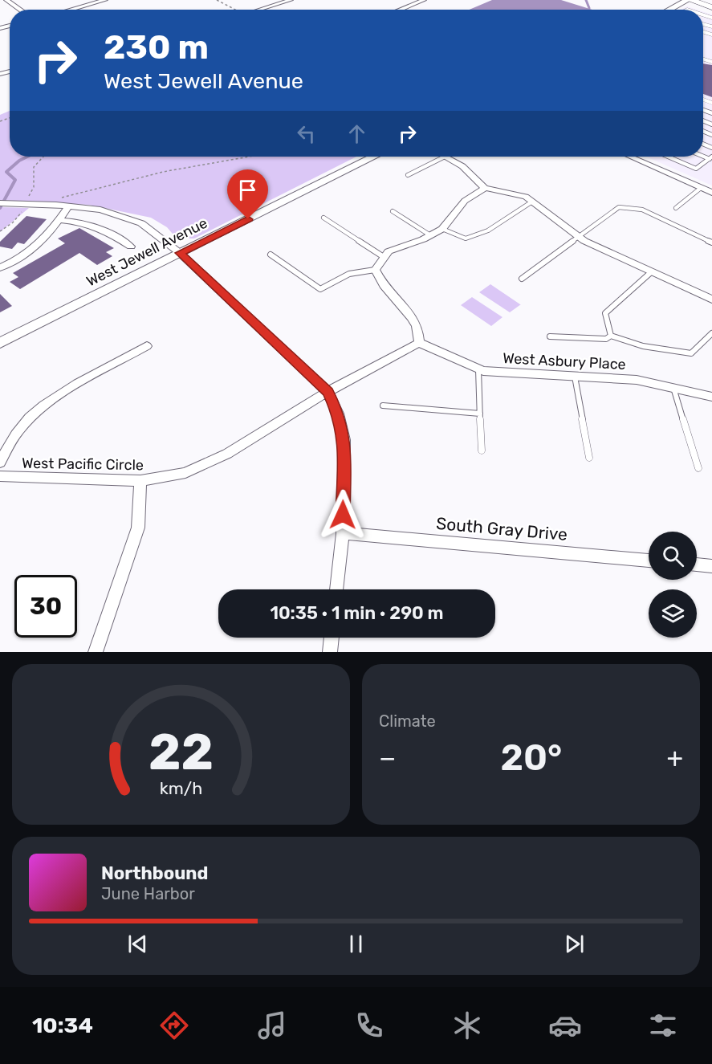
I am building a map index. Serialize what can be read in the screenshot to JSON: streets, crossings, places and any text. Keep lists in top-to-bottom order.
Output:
{
  "streets": {
    "main road": ["West Jewell Avenue"],
    "street": ["West Asbury Place", "West Pacific Circle", "South Gray Drive"]
  },
  "crossings": [
    ["West Asbury Place", "West Pacific Circle"]
  ],
  "page": {
    "turn": ["230 m", "West Jewell Avenue"],
    "limit": "30",
    "trip": "10:35 · 1 min · 290 m",
    "tile": "Climate",
    "heat": ["−", "20°", "+"],
    "song": ["Northbound", "June Harbor"],
    "tabs": "10:34",
    "gauge": ["22", "km/h"]
  }
}
